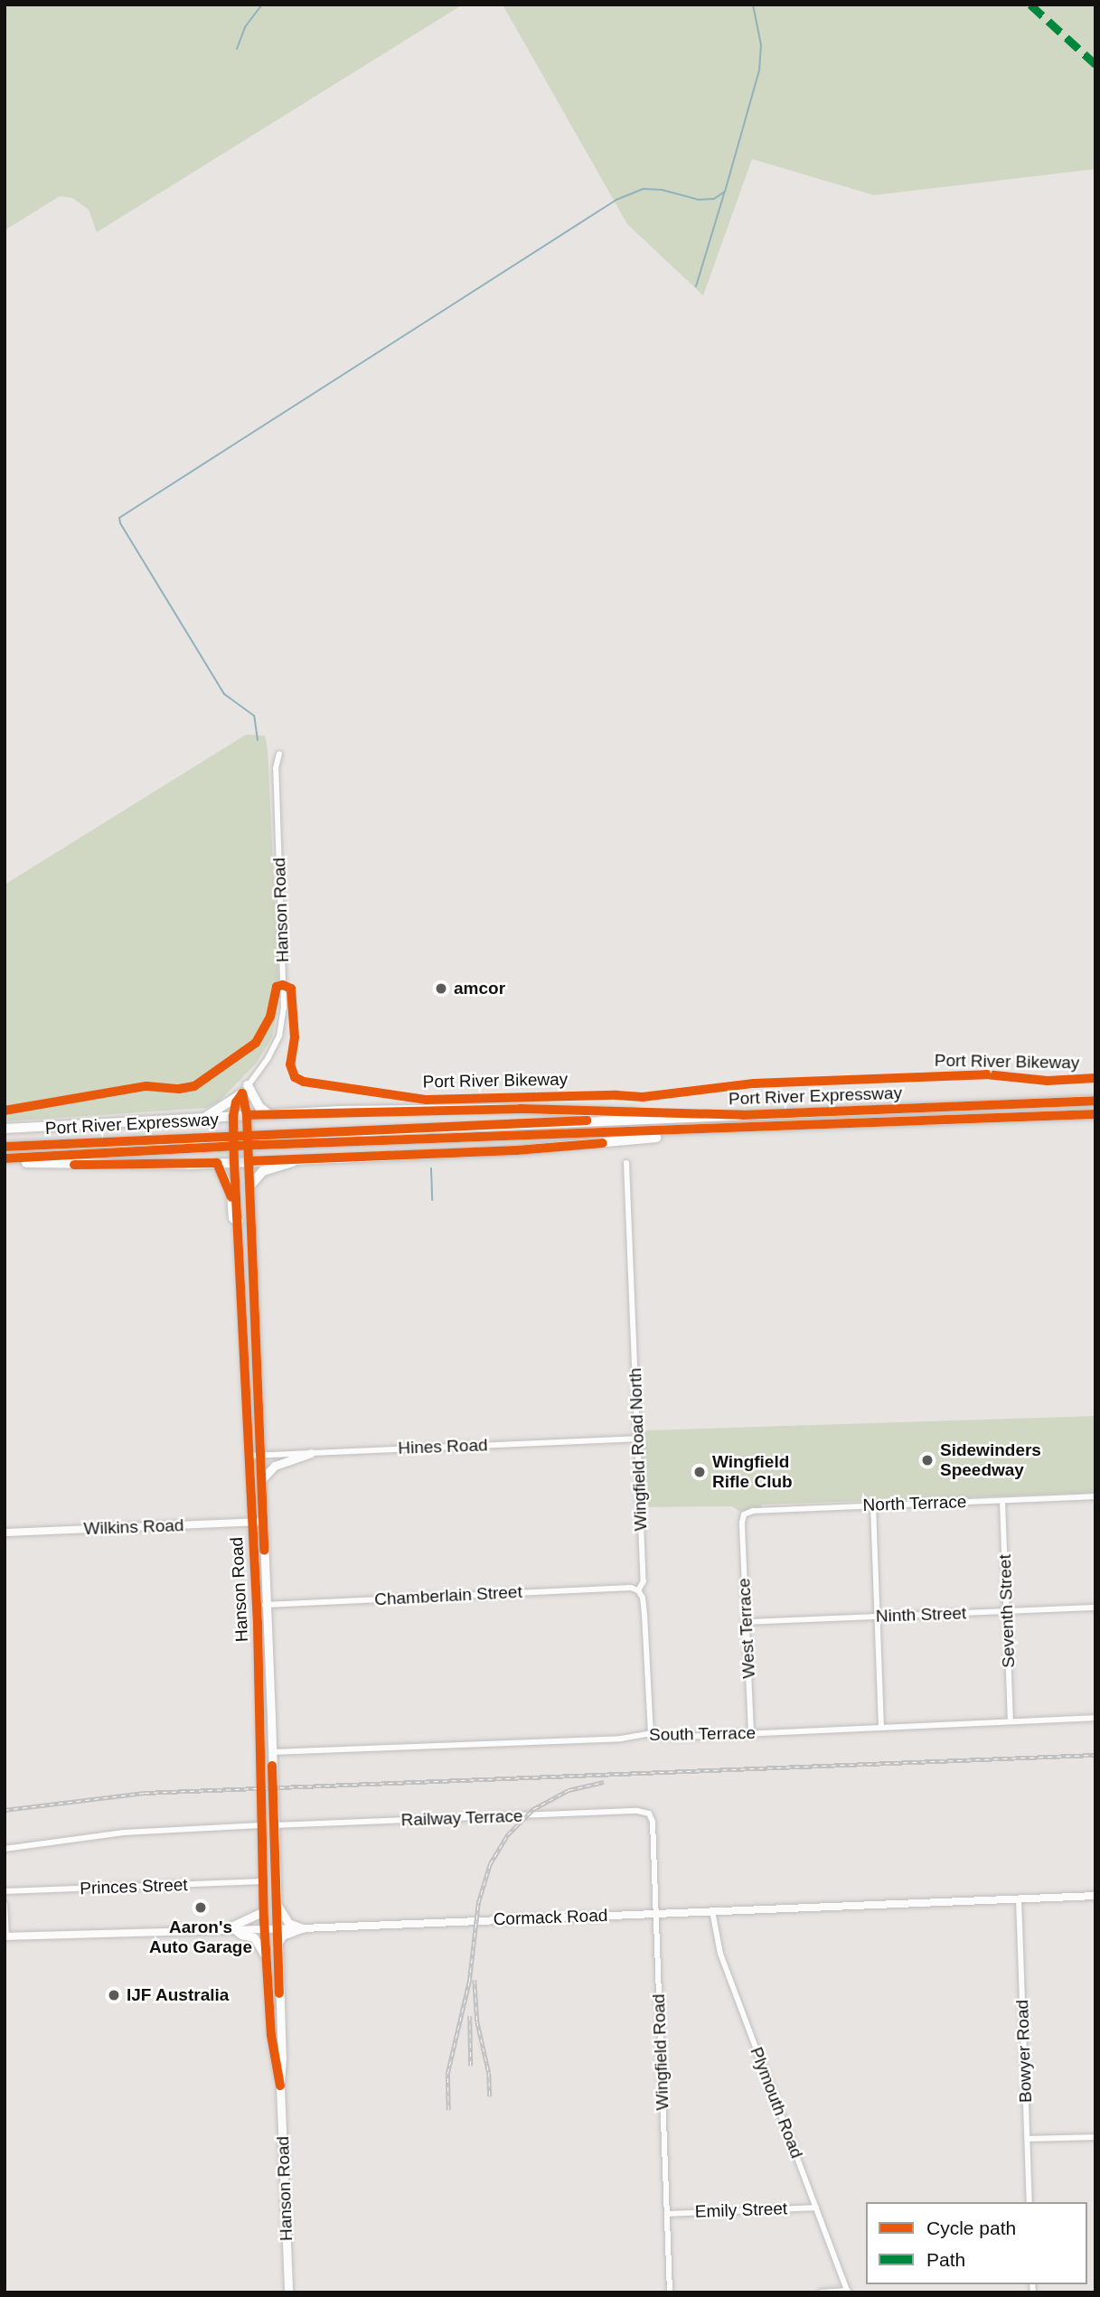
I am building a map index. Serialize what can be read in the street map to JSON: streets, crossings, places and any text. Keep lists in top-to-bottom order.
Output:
{
  "streets": {
    "highway": ["Port River Expressway"],
    "main road": ["Hanson Road"],
    "street": [
      "Hines Road",
      "Wingfield Road North",
      "North Terrace",
      "Wilkins Road",
      "Chamberlain Street",
      "Seventh Street",
      "Ninth Street",
      "West Terrace",
      "South Terrace",
      "Railway Terrace",
      "Princes Street",
      "Cormack Road",
      "Bowyer Road",
      "Wingfield Road",
      "Plymouth Road",
      "Emily Street"
    ],
    "cycle path": ["Port River Bikeway"]
  },
  "crossings": [
    ["Hanson Road", "Hines Road"],
    ["Hanson Road", "Wilkins Road"],
    ["Hanson Road", "Chamberlain Street"],
    ["Hanson Road", "South Terrace"],
    ["Hanson Road", "Railway Terrace"],
    ["Hanson Road", "Princes Street"],
    ["Hanson Road", "Cormack Road"],
    ["Hines Road", "Wingfield Road North"],
    ["Wingfield Road North", "Chamberlain Street"],
    ["Wingfield Road North", "South Terrace"],
    ["North Terrace", "Seventh Street"],
    ["North Terrace", "West Terrace"],
    ["Seventh Street", "Ninth Street"],
    ["Seventh Street", "South Terrace"],
    ["Ninth Street", "West Terrace"],
    ["West Terrace", "South Terrace"],
    ["Railway Terrace", "Wingfield Road"],
    ["Cormack Road", "Bowyer Road"],
    ["Cormack Road", "Wingfield Road"],
    ["Cormack Road", "Plymouth Road"],
    ["Wingfield Road", "Emily Street"],
    ["Plymouth Road", "Emily Street"]
  ],
  "places": [
    "amcor",
    "Sidewinders Speedway",
    "Wingfield Rifle Club",
    "Aaron's Auto Garage",
    "IJF Australia"
  ],
  "legend": ["Cycle path", "Path"]
}
